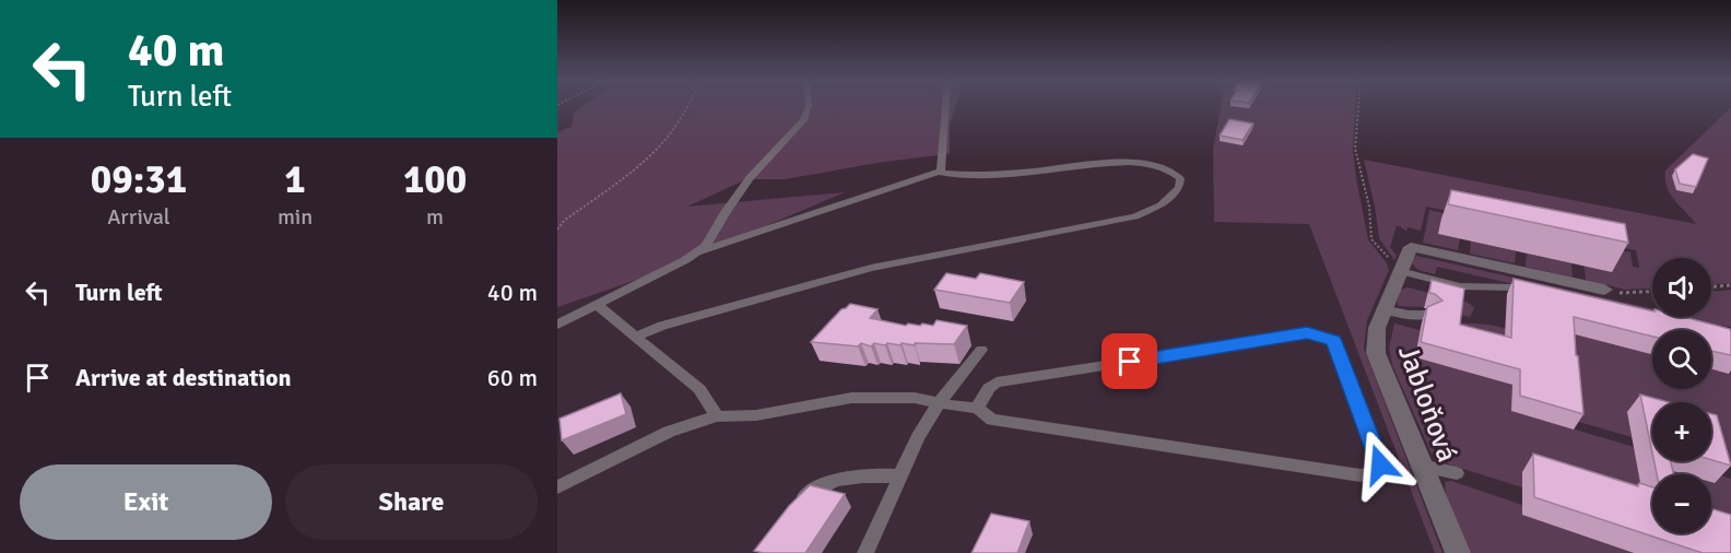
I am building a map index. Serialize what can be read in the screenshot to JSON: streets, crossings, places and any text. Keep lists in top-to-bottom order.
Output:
{
  "streets": {
    "street": ["Jabloňová"]
  },
  "page": {
    "turn": ["40 m", "Turn left"],
    "eta": [
      "09:31",
      "Arrival",
      "1",
      "min",
      "100",
      "m"
    ],
    "list": [
      {
        "name": "Turn left",
        "value": "40 m"
      },
      {
        "name": "Arrive at destination",
        "value": "60 m"
      }
    ],
    "map_buttons": ["+", "−"],
    "buttons": ["Exit", "Share"]
  }
}
